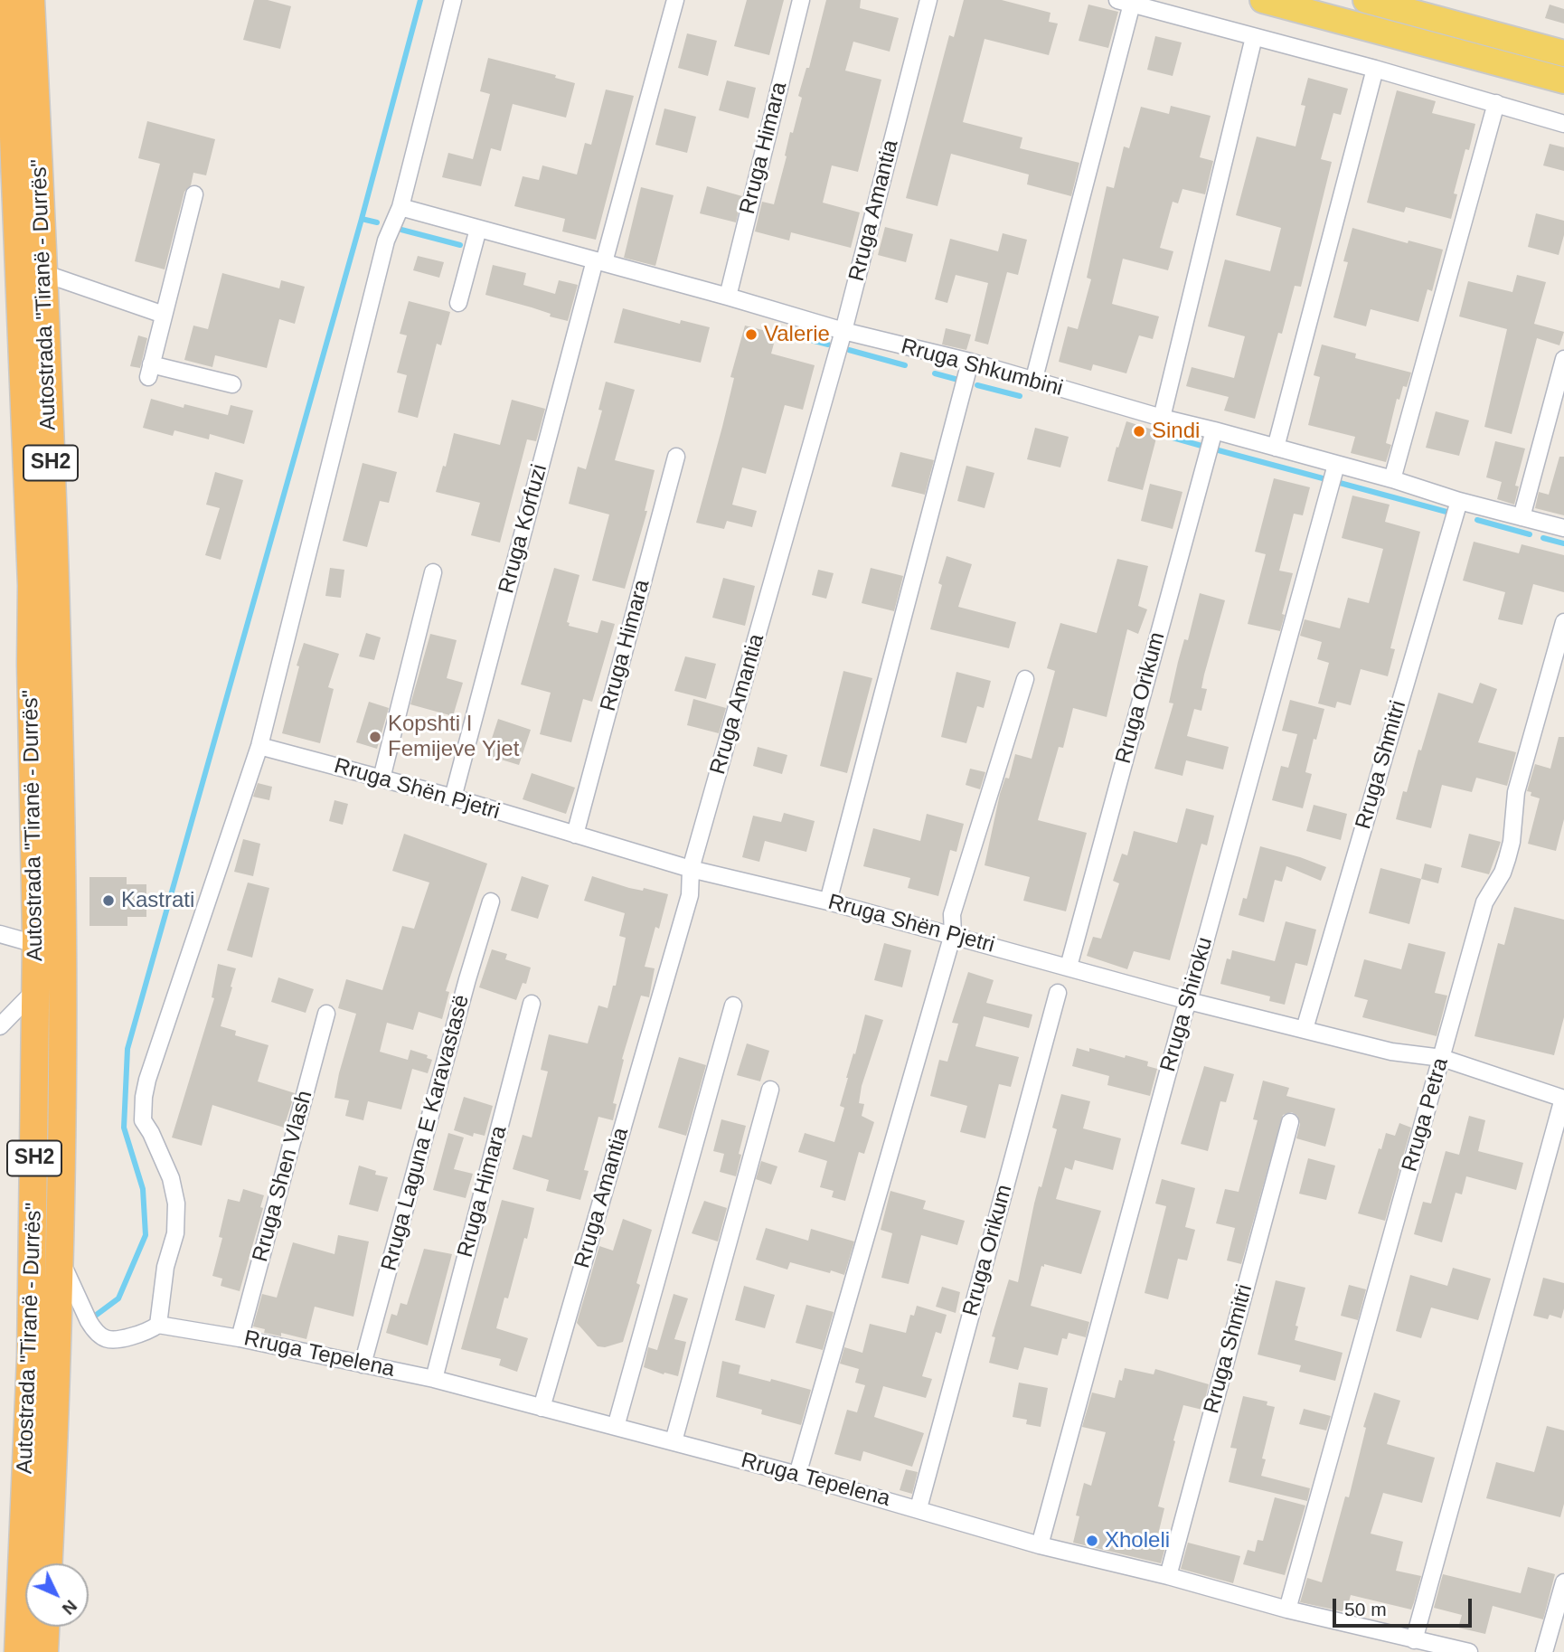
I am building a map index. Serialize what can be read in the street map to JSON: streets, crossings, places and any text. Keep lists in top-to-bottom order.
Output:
{
  "streets": {
    "highway": ["Autostrada \"Tiranë - Durrës\"", "SH2"],
    "street": [
      "Rruga Himara",
      "Rruga Amantia",
      "Rruga Shkumbini",
      "Rruga Korfuzi",
      "Rruga Orikum",
      "Rruga Shmitri",
      "Rruga Shën Pjetri",
      "Rruga Shiroku",
      "Rruga Petra",
      "Rruga Laguna E Karavastasë",
      "Rruga Shen Vlash",
      "Rruga Tepelena"
    ]
  },
  "crossings": [
    ["Rruga Himara", "Rruga Shkumbini"],
    ["Rruga Himara", "Rruga Shën Pjetri"],
    ["Rruga Himara", "Rruga Tepelena"],
    ["Rruga Amantia", "Rruga Shkumbini"],
    ["Rruga Amantia", "Rruga Shën Pjetri"],
    ["Rruga Amantia", "Rruga Tepelena"],
    ["Rruga Shkumbini", "Rruga Korfuzi"],
    ["Rruga Shkumbini", "Rruga Orikum"],
    ["Rruga Shkumbini", "Rruga Shmitri"],
    ["Rruga Shkumbini", "Rruga Shiroku"],
    ["Rruga Korfuzi", "Rruga Shën Pjetri"],
    ["Rruga Orikum", "Rruga Shën Pjetri"],
    ["Rruga Orikum", "Rruga Tepelena"],
    ["Rruga Shmitri", "Rruga Shën Pjetri"],
    ["Rruga Shmitri", "Rruga Tepelena"],
    ["Rruga Shën Pjetri", "Rruga Shiroku"],
    ["Rruga Shën Pjetri", "Rruga Petra"],
    ["Rruga Shiroku", "Rruga Tepelena"],
    ["Rruga Petra", "Rruga Tepelena"],
    ["Rruga Laguna E Karavastasë", "Rruga Tepelena"],
    ["Rruga Shen Vlash", "Rruga Tepelena"]
  ],
  "places": [
    "Valerie",
    "Sindi",
    "Kopshti I Femijeve Yjet",
    "Kastrati",
    "Xholeli"
  ],
  "scale_bar": "50 m",
  "north": "bottom right"
}
